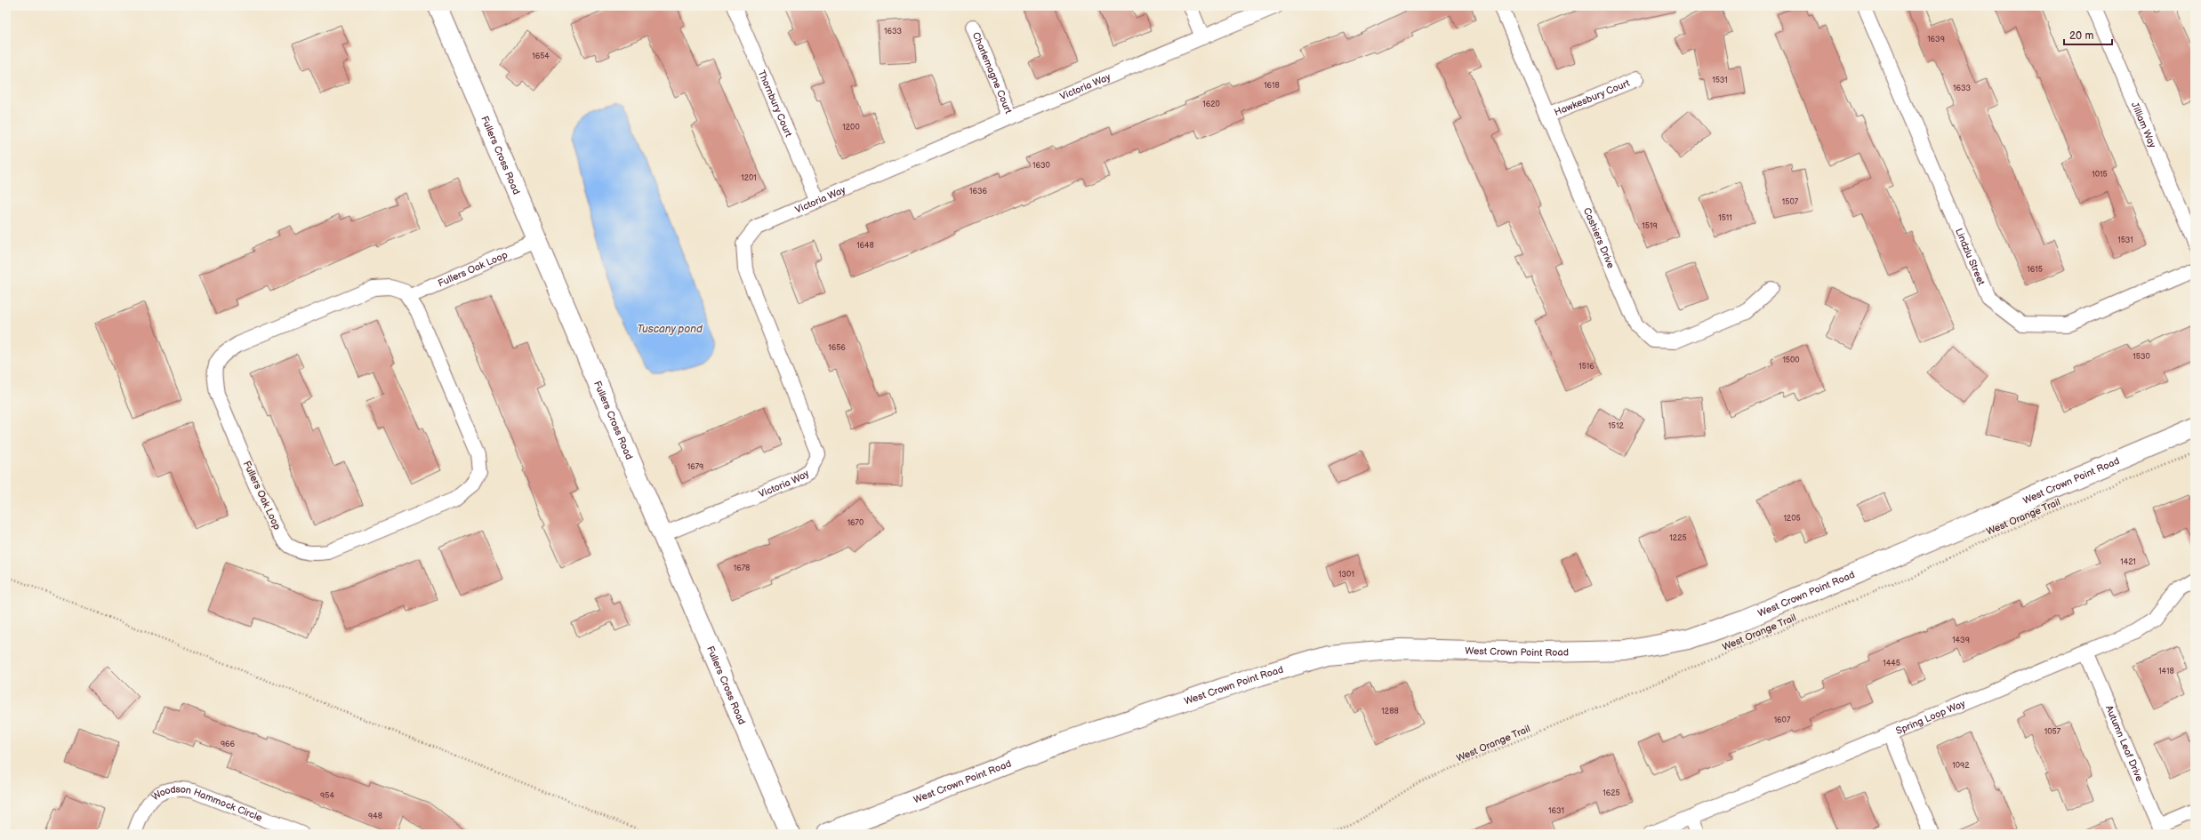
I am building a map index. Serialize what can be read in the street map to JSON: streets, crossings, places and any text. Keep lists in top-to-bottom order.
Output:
{
  "streets": {
    "street": [
      "Charlemagne Court",
      "Victoria Way",
      "Hawkesbury Court",
      "Thornbury Court",
      "Jilliam Way",
      "Fullers Cross Road",
      "Cashiers Drive",
      "Lindzlu Street",
      "Fullers Oak Loop",
      "West Crown Point Road",
      "Spring Loop Way",
      "Autumn Leaf Drive",
      "Woodson Hammock Circle"
    ],
    "path": ["West Orange Trail"]
  },
  "crossings": [
    ["Charlemagne Court", "Victoria Way"],
    ["Victoria Way", "Thornbury Court"],
    ["Victoria Way", "Fullers Cross Road"],
    ["Hawkesbury Court", "Cashiers Drive"],
    ["Fullers Cross Road", "Fullers Oak Loop"],
    ["Spring Loop Way", "Autumn Leaf Drive"]
  ],
  "water": ["Tuscany pond"],
  "house_numbers": [
    "1633",
    "1639",
    "1654",
    "1531",
    "1618",
    "1633",
    "1620",
    "1200",
    "1630",
    "1015",
    "1201",
    "1636",
    "1507",
    "1511",
    "1519",
    "1531",
    "1648",
    "1615",
    "1656",
    "1530",
    "1500",
    "1516",
    "1512",
    "1679",
    "1205",
    "1670",
    "1225",
    "1421",
    "1678",
    "1301",
    "1439",
    "1445",
    "1418",
    "1288",
    "1607",
    "1057",
    "966",
    "1092",
    "1625",
    "954",
    "1631",
    "948"
  ],
  "scale_bar": "20 m"
}
